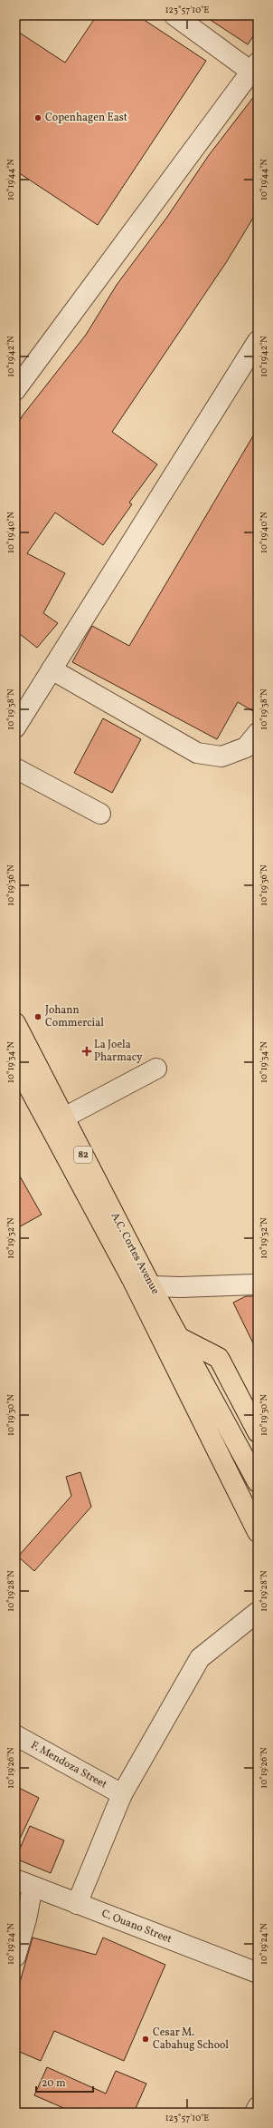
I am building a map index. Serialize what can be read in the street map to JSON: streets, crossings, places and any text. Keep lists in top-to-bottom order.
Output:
{
  "streets": {
    "main road": ["82", "A.C. Cortes Avenue"],
    "street": ["F. Mendoza Street", "C. Ouano Street"]
  },
  "places": {
    "other": ["Copenhagen East", "Johann Commercial", "Cesar M. Cabahug School"],
    "health": ["La Joela Pharmacy"]
  },
  "scale_bar": "20 m",
  "coordinates": [
    "123°57'10\"E",
    "10°19'44\"N",
    "10°19'42\"N",
    "10°19'40\"N",
    "10°19'38\"N",
    "10°19'36\"N",
    "10°19'34\"N",
    "10°19'32\"N",
    "10°19'30\"N",
    "10°19'28\"N",
    "10°19'26\"N",
    "10°19'24\"N"
  ]
}
